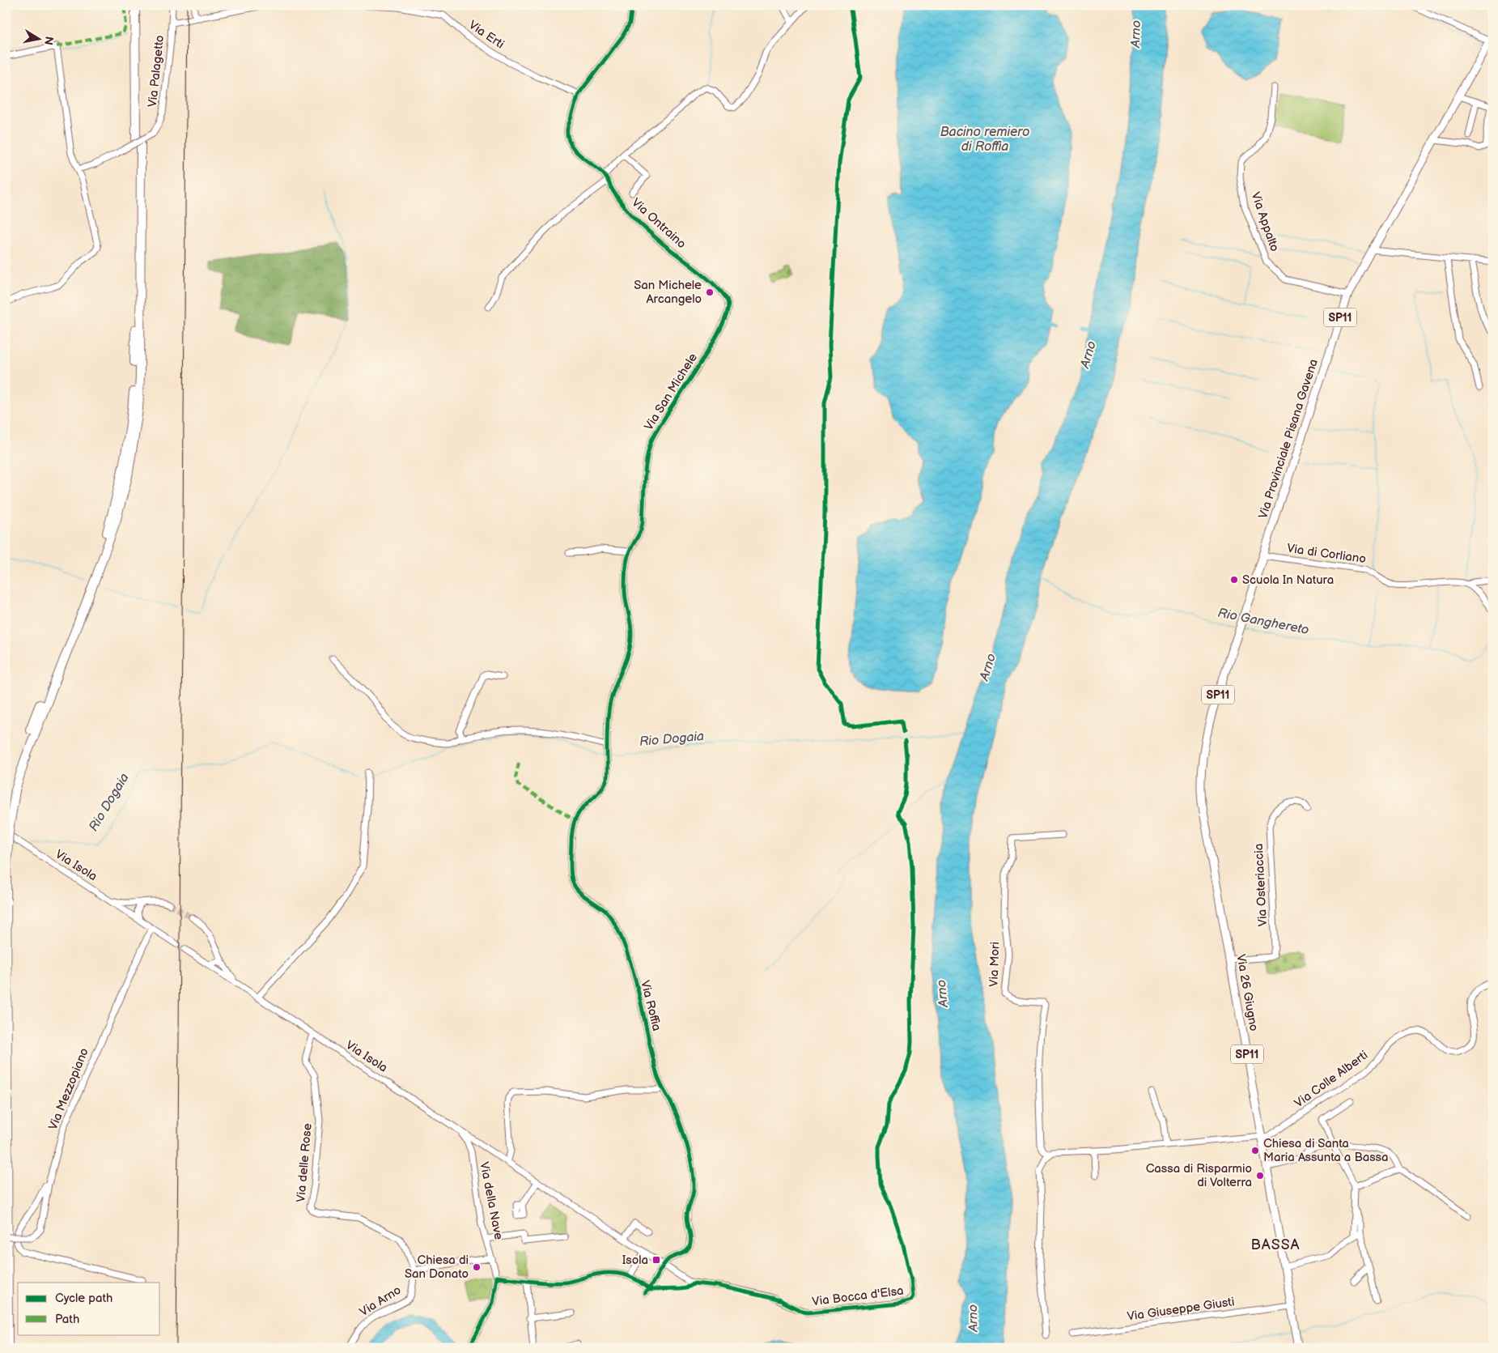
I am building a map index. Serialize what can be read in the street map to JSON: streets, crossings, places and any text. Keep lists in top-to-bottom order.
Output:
{
  "streets": {
    "main road": ["SP11", "Via Provinciale Pisana Gavena", "Via 26 Giugno"],
    "street": [
      "Via Erti",
      "Via Palagetto",
      "Via Appalto",
      "Via Ontraino",
      "Via San Michele",
      "Via di Corliano",
      "Via Isola",
      "Via Osteriaccia",
      "Via Mori",
      "Via Roffia",
      "Via Colle Alberti",
      "Via Mezzopiano",
      "Via delle Rose",
      "Via della Nave",
      "Via Bocca d'Elsa",
      "Via Arno",
      "Via Giuseppe Giusti"
    ]
  },
  "crossings": [
    ["Via Erti", "Via Ontraino"],
    ["Via Appalto", "Via Provinciale Pisana Gavena"],
    ["Via Ontraino", "Via San Michele"],
    ["Via San Michele", "Via Roffia"],
    ["Via Provinciale Pisana Gavena", "Via di Corliano"],
    ["Via Provinciale Pisana Gavena", "Via 26 Giugno"],
    ["Via Isola", "Via Roffia"],
    ["Via Isola", "Via Mezzopiano"],
    ["Via Isola", "Via delle Rose"],
    ["Via Isola", "Via della Nave"],
    ["Via Isola", "Via Bocca d'Elsa"],
    ["Via Osteriaccia", "Via 26 Giugno"],
    ["Via 26 Giugno", "Via Colle Alberti"],
    ["Via 26 Giugno", "Via Giuseppe Giusti"],
    ["Via Roffia", "Via Bocca d'Elsa"],
    ["Via delle Rose", "Via Arno"]
  ],
  "districts": ["BASSA"],
  "water": [
    "Arno",
    "Bacino remiero di Roffia",
    "Rio Ganghereto",
    "Rio Dogaia"
  ],
  "places": {
    "other": [
      "San Michele Arcangelo",
      "Scuola In Natura",
      "Chiesa di Santa Maria Assunta a Bassa",
      "Cassa di Risparmio di Volterra",
      "Chiesa di San Donato"
    ],
    "transit": ["Isola"]
  },
  "legend": ["Cycle path", "Path"],
  "north": "right"
}
